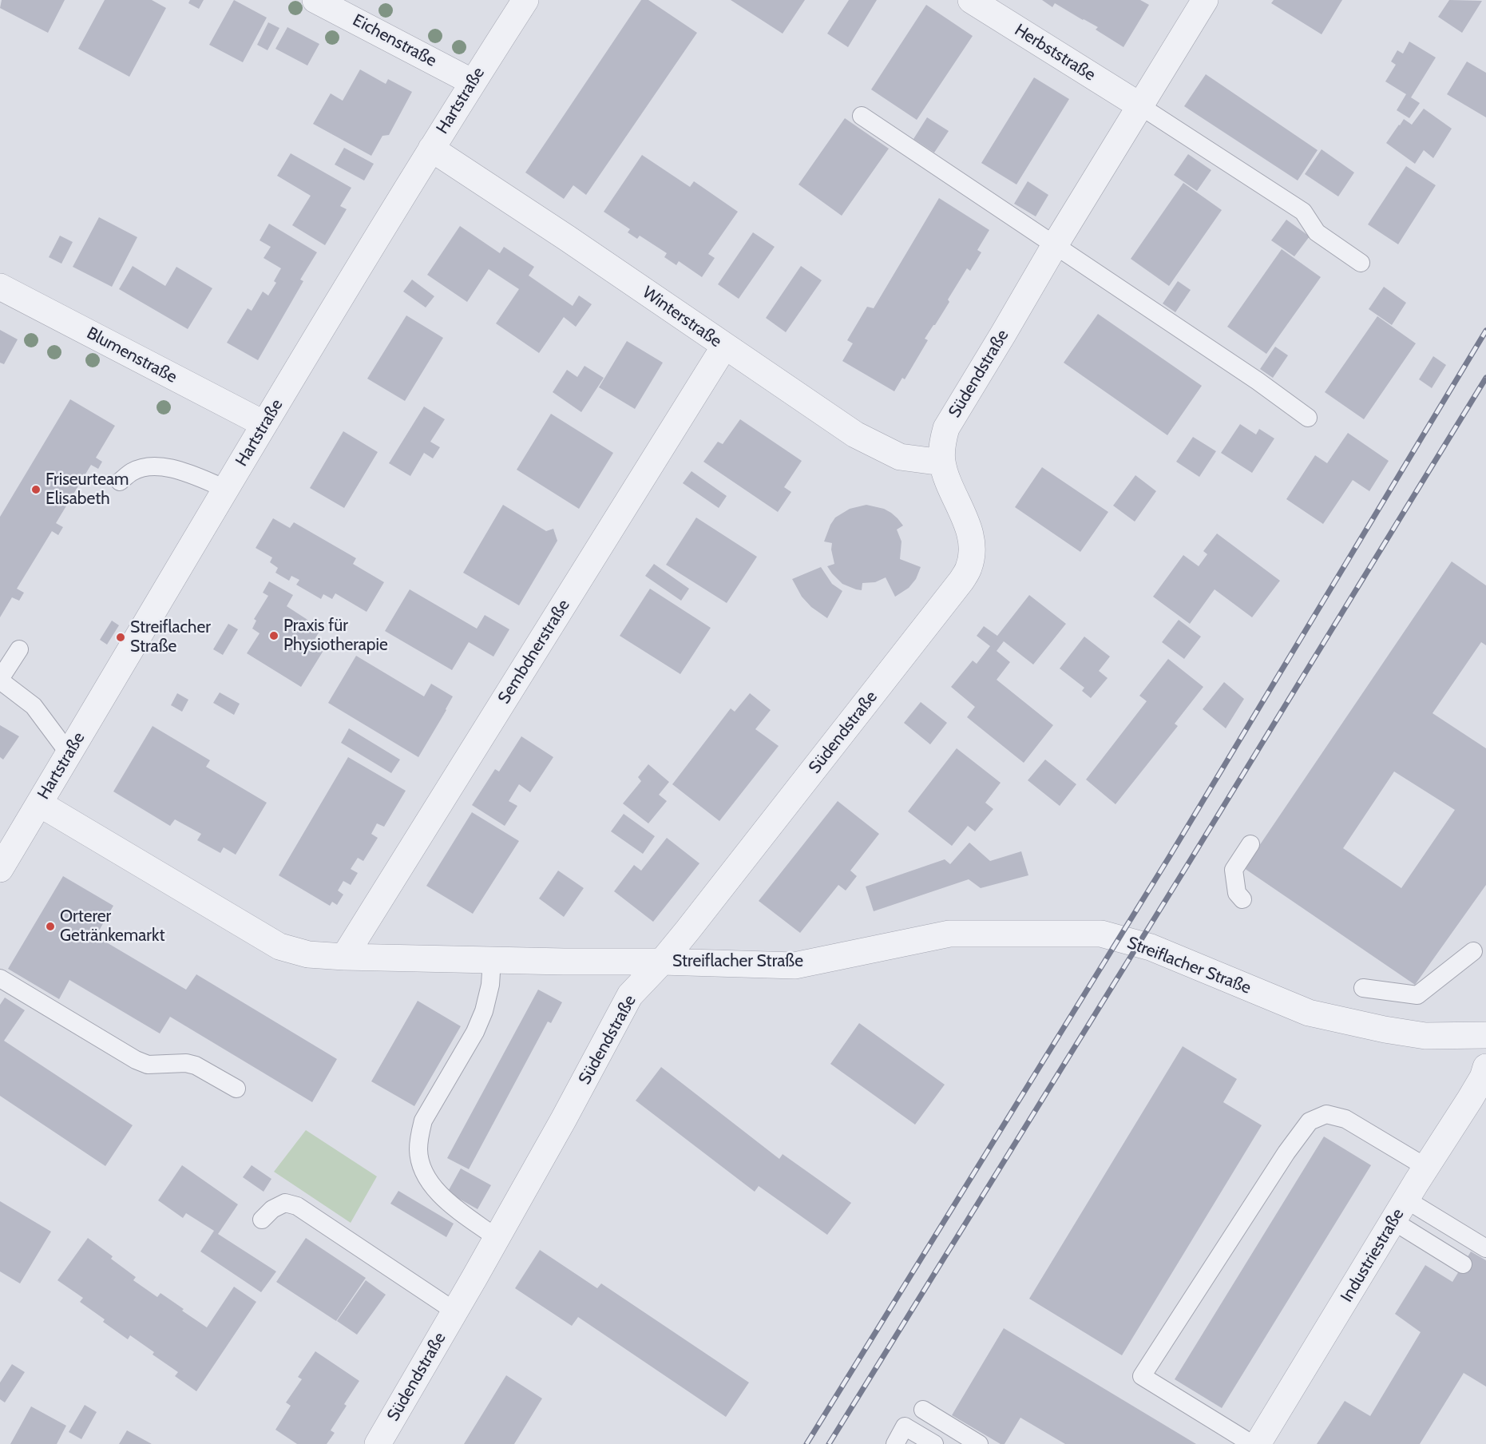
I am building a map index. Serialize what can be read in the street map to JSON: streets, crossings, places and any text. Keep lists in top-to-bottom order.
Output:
{
  "streets": {
    "street": [
      "Eichenstraße",
      "Herbststraße",
      "Hartstraße",
      "Winterstraße",
      "Blumenstraße",
      "Südendstraße",
      "Sembdnerstraße",
      "Streiflacher Straße",
      "Industriestraße"
    ]
  },
  "crossings": [
    ["Eichenstraße", "Hartstraße"],
    ["Herbststraße", "Südendstraße"],
    ["Hartstraße", "Winterstraße"],
    ["Hartstraße", "Blumenstraße"],
    ["Hartstraße", "Streiflacher Straße"],
    ["Winterstraße", "Südendstraße"],
    ["Winterstraße", "Sembdnerstraße"],
    ["Südendstraße", "Streiflacher Straße"],
    ["Sembdnerstraße", "Streiflacher Straße"]
  ],
  "places": [
    "Friseurteam Elisabeth",
    "Praxis für Physiotherapie",
    "Streiflacher Straße",
    "Orterer Getränkemarkt"
  ]
}
